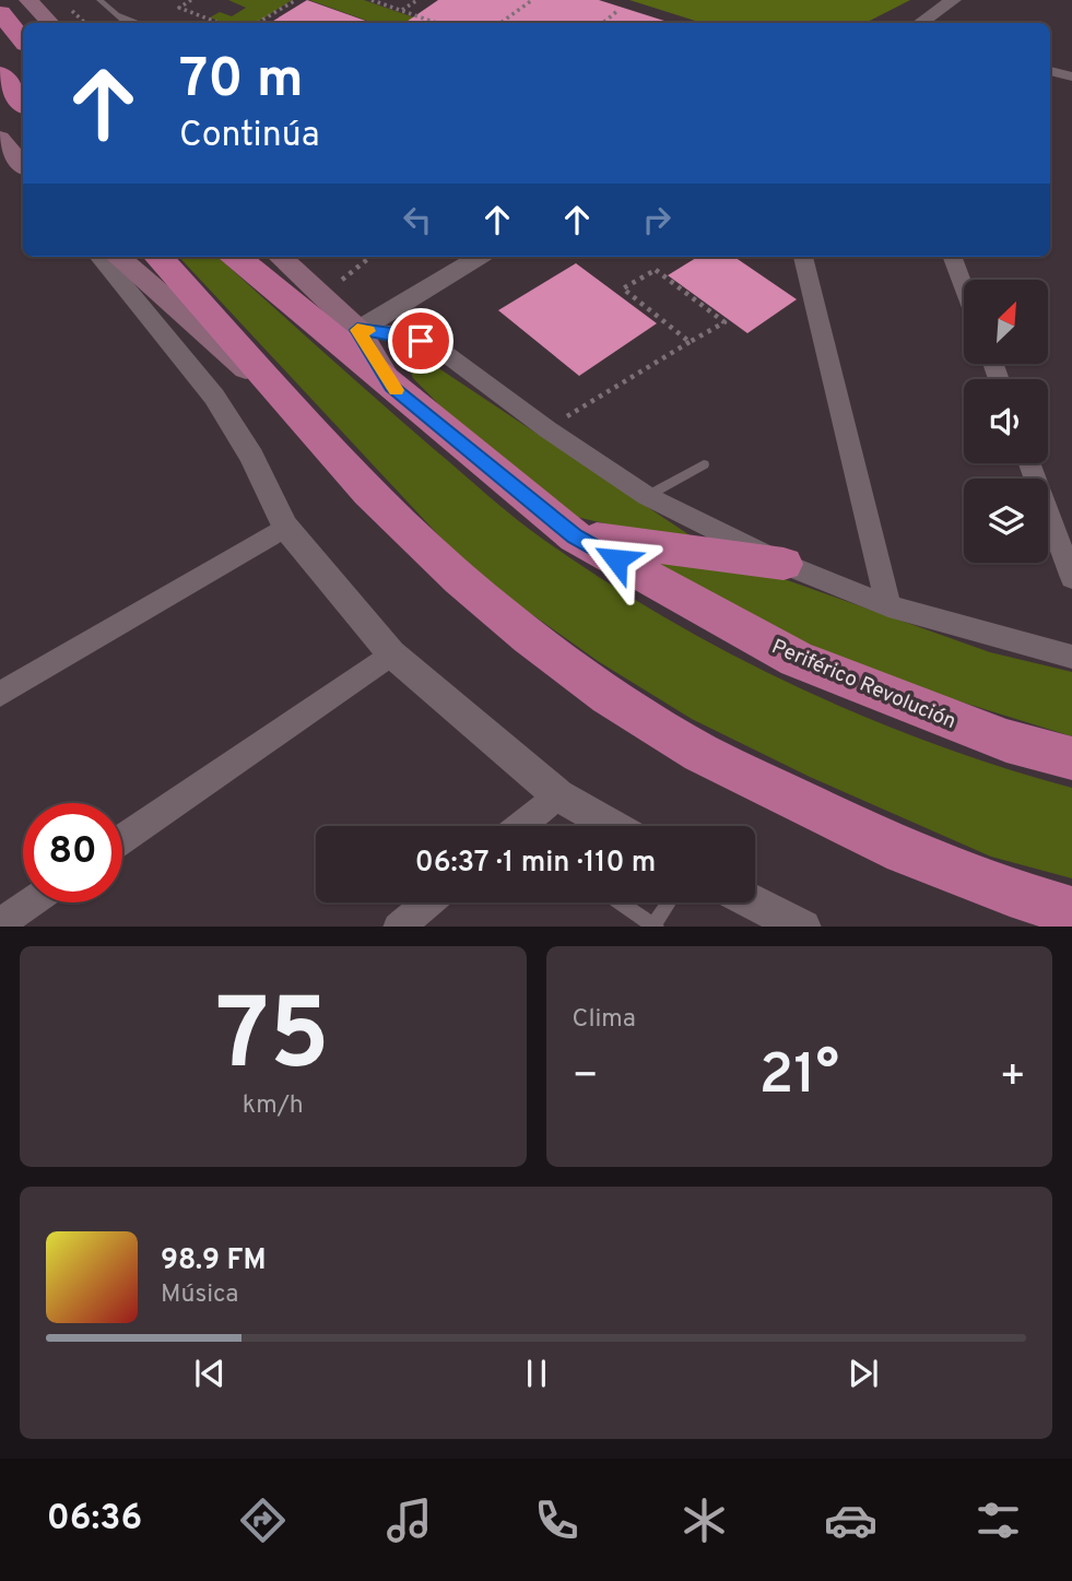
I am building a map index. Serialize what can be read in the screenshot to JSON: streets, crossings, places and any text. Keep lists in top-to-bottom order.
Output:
{
  "streets": {
    "highway": ["Periférico Revolución"]
  },
  "north": "top right",
  "page": {
    "turn": ["70 m", "Continúa"],
    "limit": "80",
    "trip": "06:37 · 1 min · 110 m",
    "tile": [
      ["75", "km/h"],
      "Clima"
    ],
    "heat": ["−", "21°", "+"],
    "song": ["98.9 FM", "Música"],
    "tabs": "06:36"
  }
}
